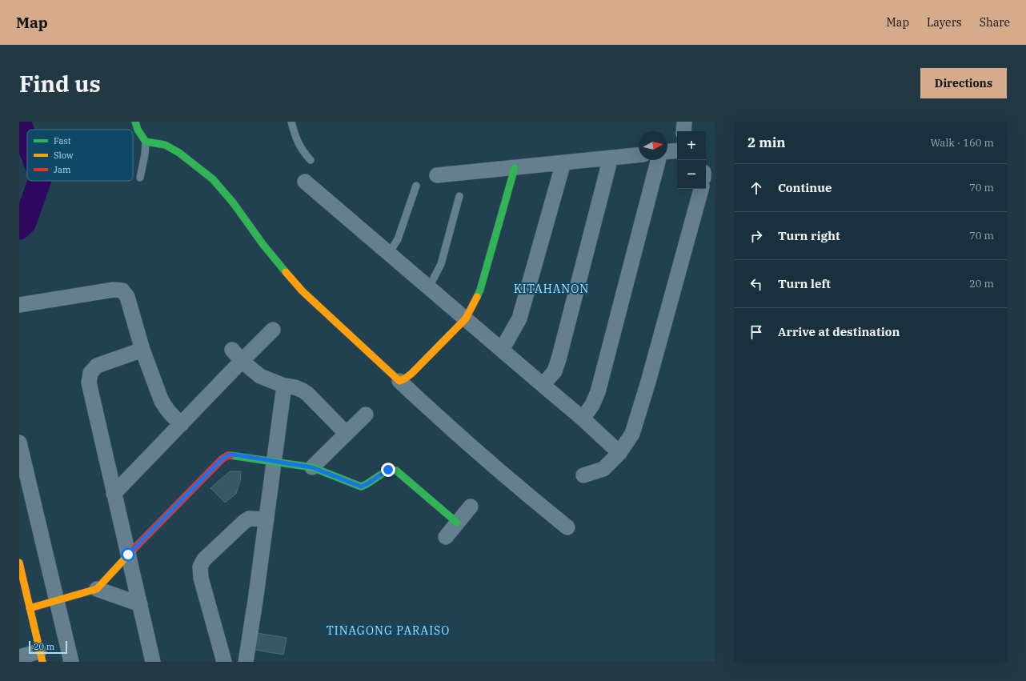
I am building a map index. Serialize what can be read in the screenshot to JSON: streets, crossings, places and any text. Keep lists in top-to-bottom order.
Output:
{
  "districts": ["KITAHANON", "TINAGONG PARAISO"],
  "legend": ["Fast", "Slow", "Jam"],
  "scale_bar": "20 m",
  "north": "right",
  "page": {
    "header": "Map",
    "nav": ["Map", "Layers", "Share"],
    "buttons": "Directions",
    "title": "Find us",
    "heading": ["2 min", "Walk · 160 m"],
    "map_buttons": ["+", "−"],
    "list": [
      ["Continue", "70 m"],
      ["Turn right", "70 m"],
      ["Turn left", "20 m"],
      "Arrive at destination"
    ],
    "scale": "20 m"
  }
}
